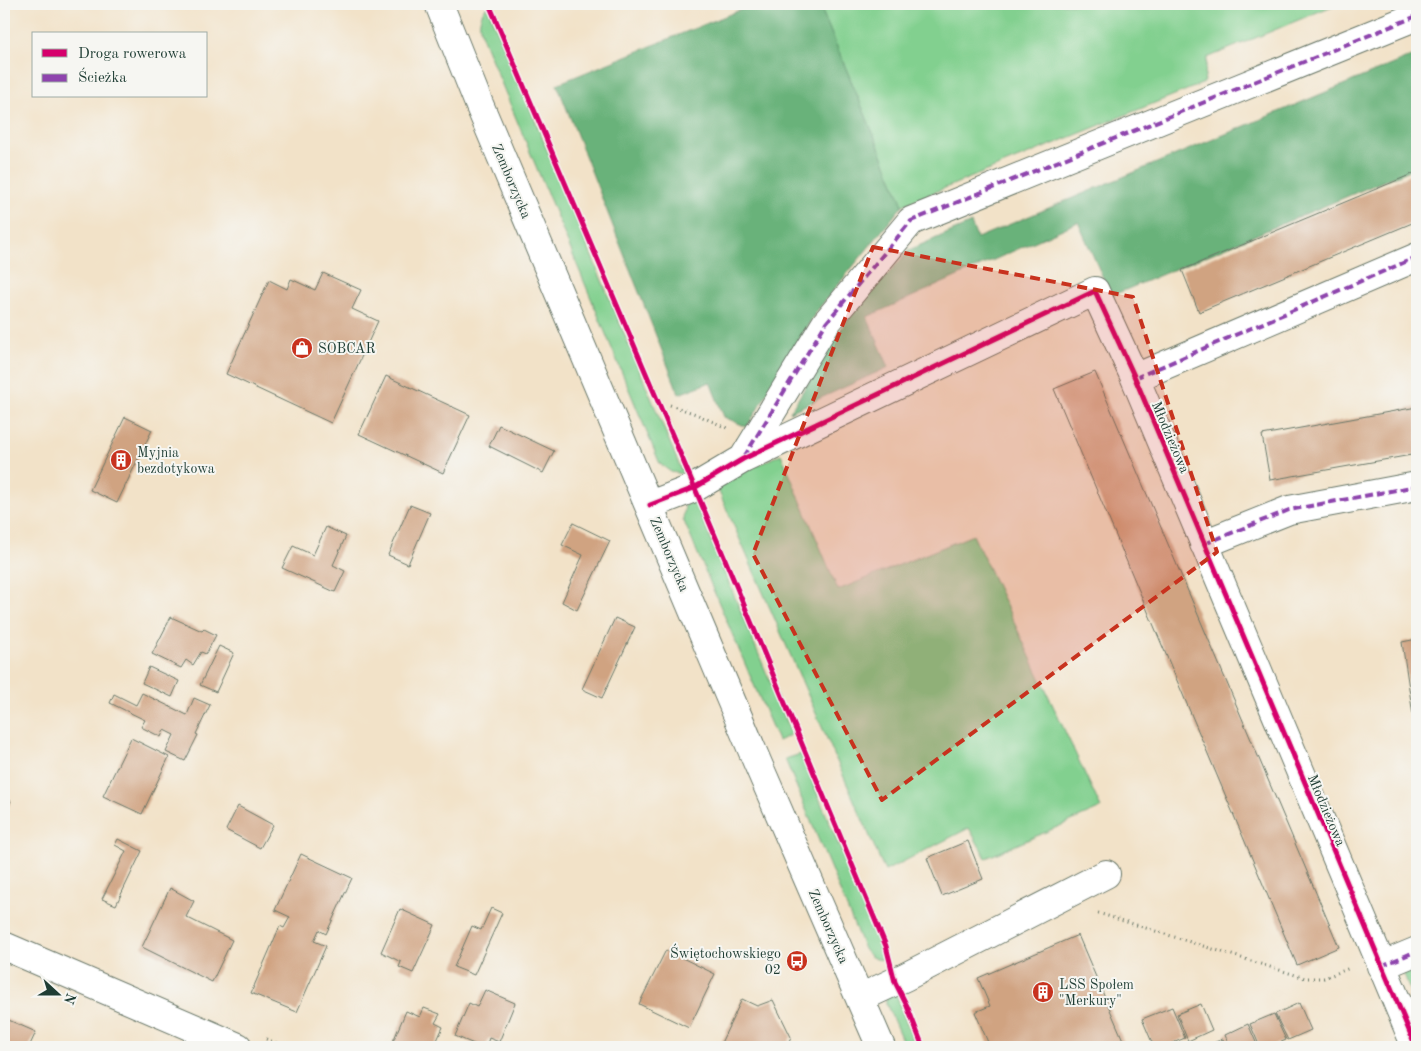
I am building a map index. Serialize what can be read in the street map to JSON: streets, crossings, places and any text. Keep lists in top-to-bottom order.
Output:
{
  "streets": {
    "street": ["Zemborzycka", "Młodzieżowa"]
  },
  "crossings": [
    ["Zemborzycka", "Młodzieżowa"]
  ],
  "places": {
    "shop": ["SOBCAR"],
    "building": ["Myjnia bezdotykowa", "LSS Społem \"Merkury\""],
    "bus stop": ["Świętochowskiego 02"]
  },
  "legend": ["Droga rowerowa", "Ścieżka"],
  "north": "right"
}
